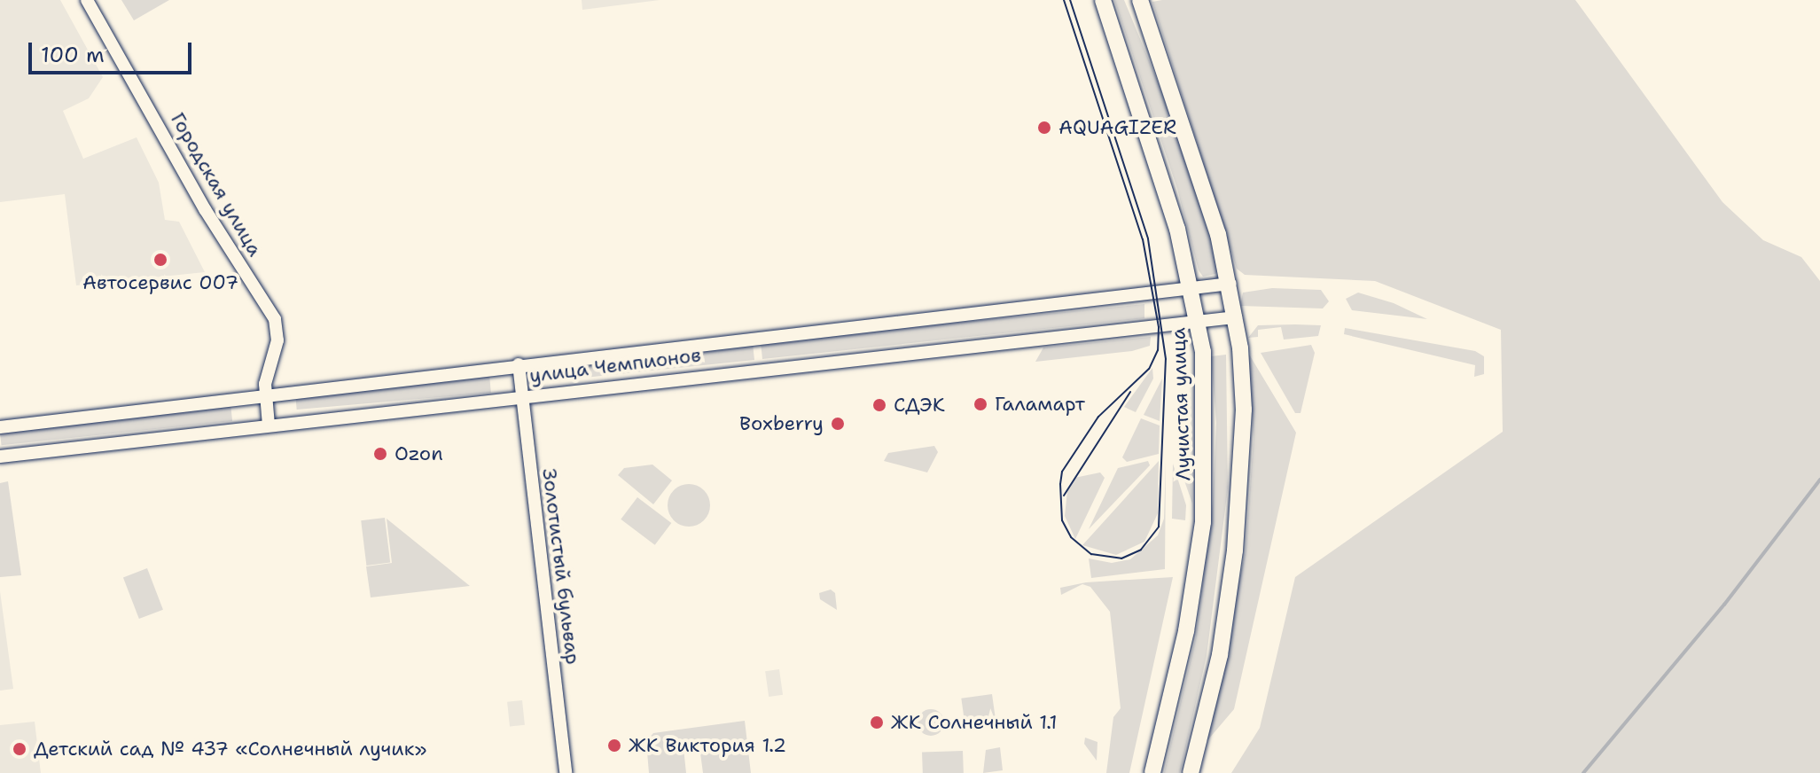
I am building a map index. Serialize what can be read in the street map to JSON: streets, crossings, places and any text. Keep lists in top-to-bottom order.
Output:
{
  "streets": {
    "main road": ["Лучистая улица"],
    "street": ["Городская улица", "улица Чемпионов", "Золотистый бульвар"]
  },
  "crossings": [
    ["Городская улица", "улица Чемпионов"],
    ["улица Чемпионов", "Лучистая улица"],
    ["улица Чемпионов", "Золотистый бульвар"]
  ],
  "places": [
    "AQUAGIZER",
    "Автосервис 007",
    "Галамарт",
    "СДЭК",
    "Boxberry",
    "Ozon",
    "ЖК Солнечный 1.1",
    "ЖК Виктория 1.2",
    "Детский сад № 437 «Солнечный лучик»"
  ],
  "scale_bar": "100 m"
}
